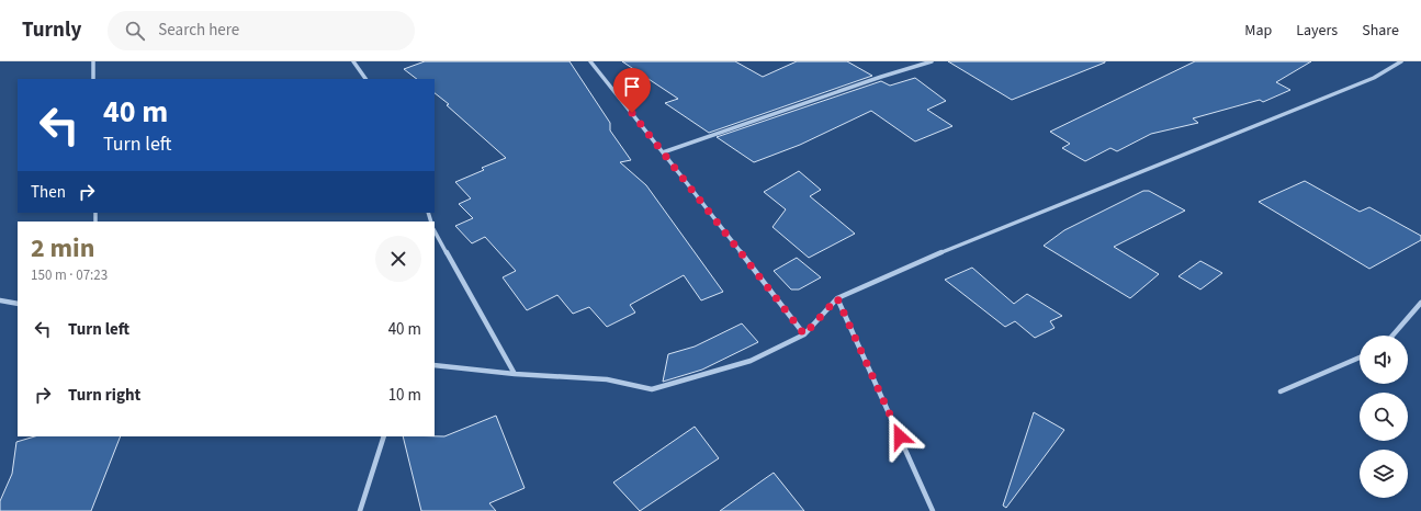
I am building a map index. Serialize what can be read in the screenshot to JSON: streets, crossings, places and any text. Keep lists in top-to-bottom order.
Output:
{
  "page": {
    "header": "Turnly",
    "search": "Search here",
    "nav": ["Map", "Layers", "Share"],
    "turn": ["40 m", "Turn left"],
    "then": "Then",
    "heading": ["2 min", "150 m · 07:23"],
    "list": [
      {
        "name": "Turn left",
        "value": "40 m"
      },
      {
        "name": "Turn right",
        "value": "10 m"
      }
    ]
  }
}
